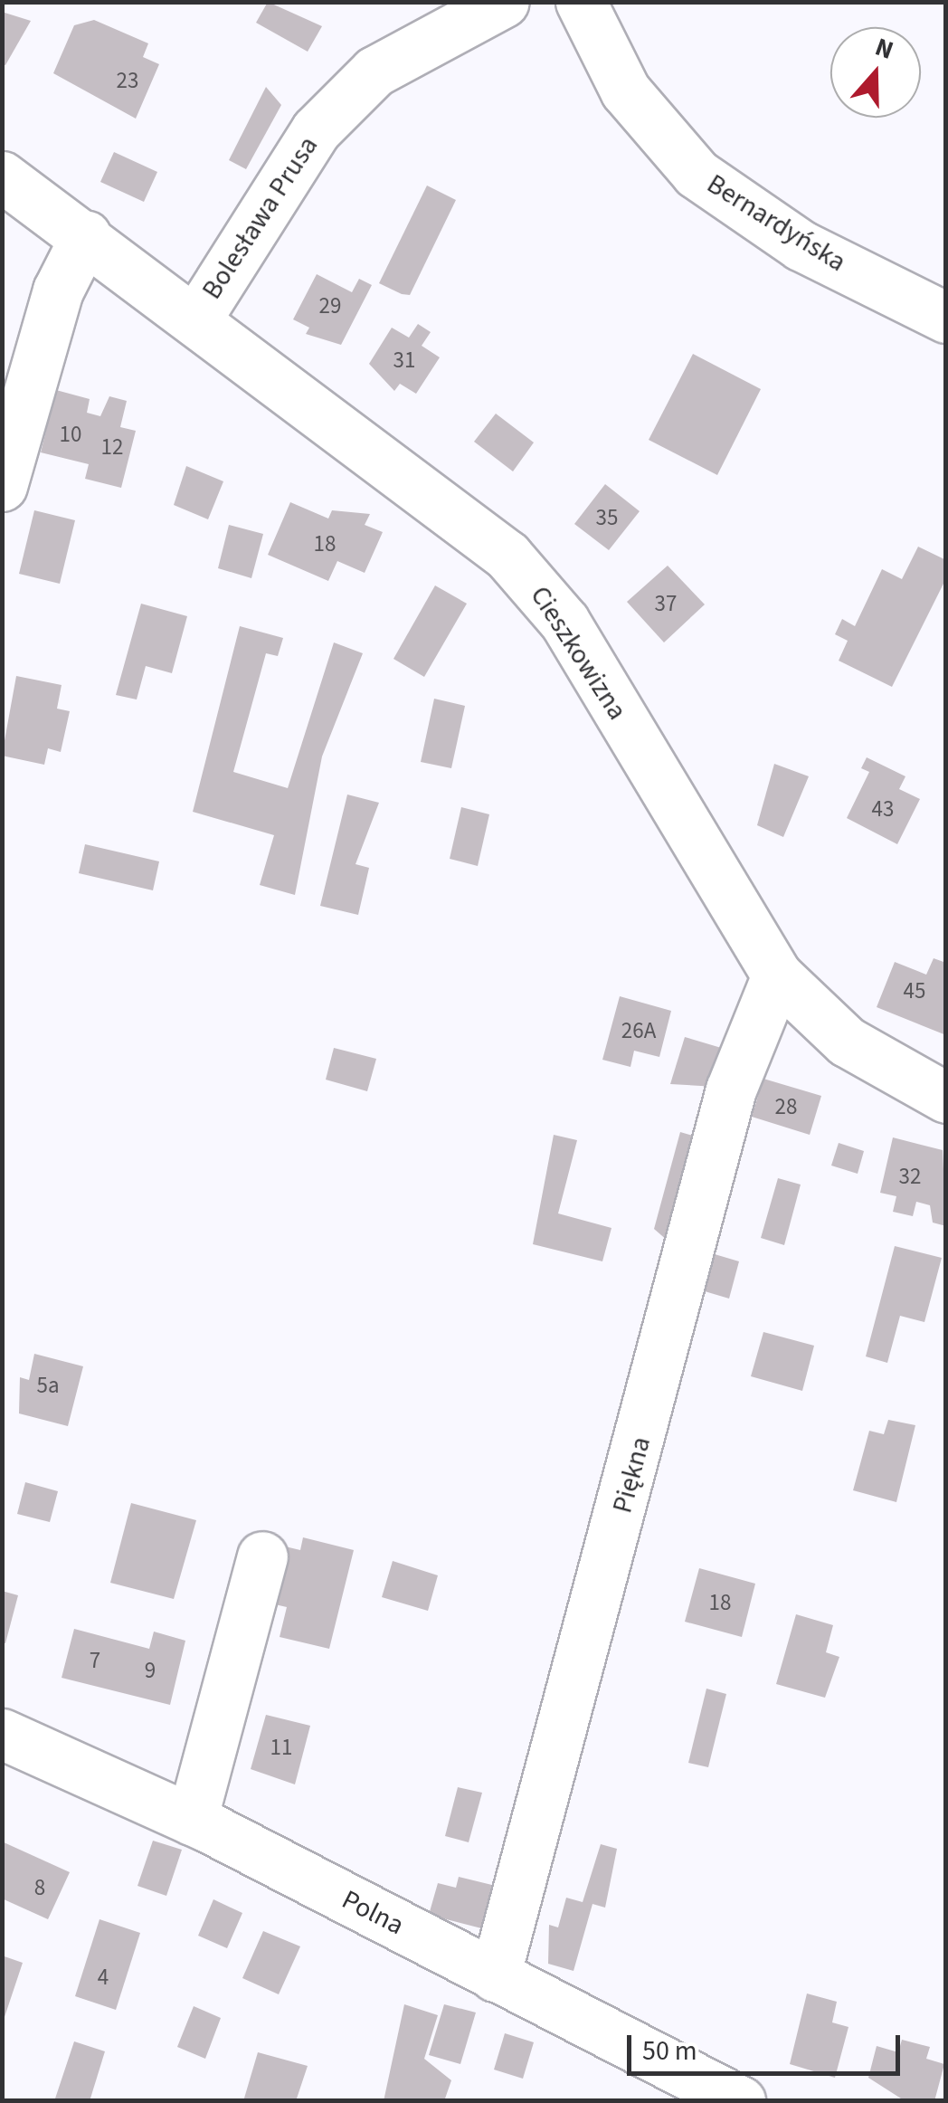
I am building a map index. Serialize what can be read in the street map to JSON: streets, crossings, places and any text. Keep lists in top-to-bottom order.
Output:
{
  "streets": {
    "street": [
      "Bolesława Prusa",
      "Bernardyńska",
      "Cieszkowizna",
      "Piękna",
      "Polna"
    ]
  },
  "crossings": [
    ["Bolesława Prusa", "Cieszkowizna"],
    ["Cieszkowizna", "Piękna"],
    ["Piękna", "Polna"]
  ],
  "house_numbers": [
    "23",
    "29",
    "31",
    "10",
    "12",
    "35",
    "18",
    "37",
    "43",
    "45",
    "26A",
    "28",
    "32",
    "5a",
    "18",
    "7",
    "9",
    "11",
    "8",
    "4"
  ],
  "scale_bar": "50 m",
  "north": "top"
}
